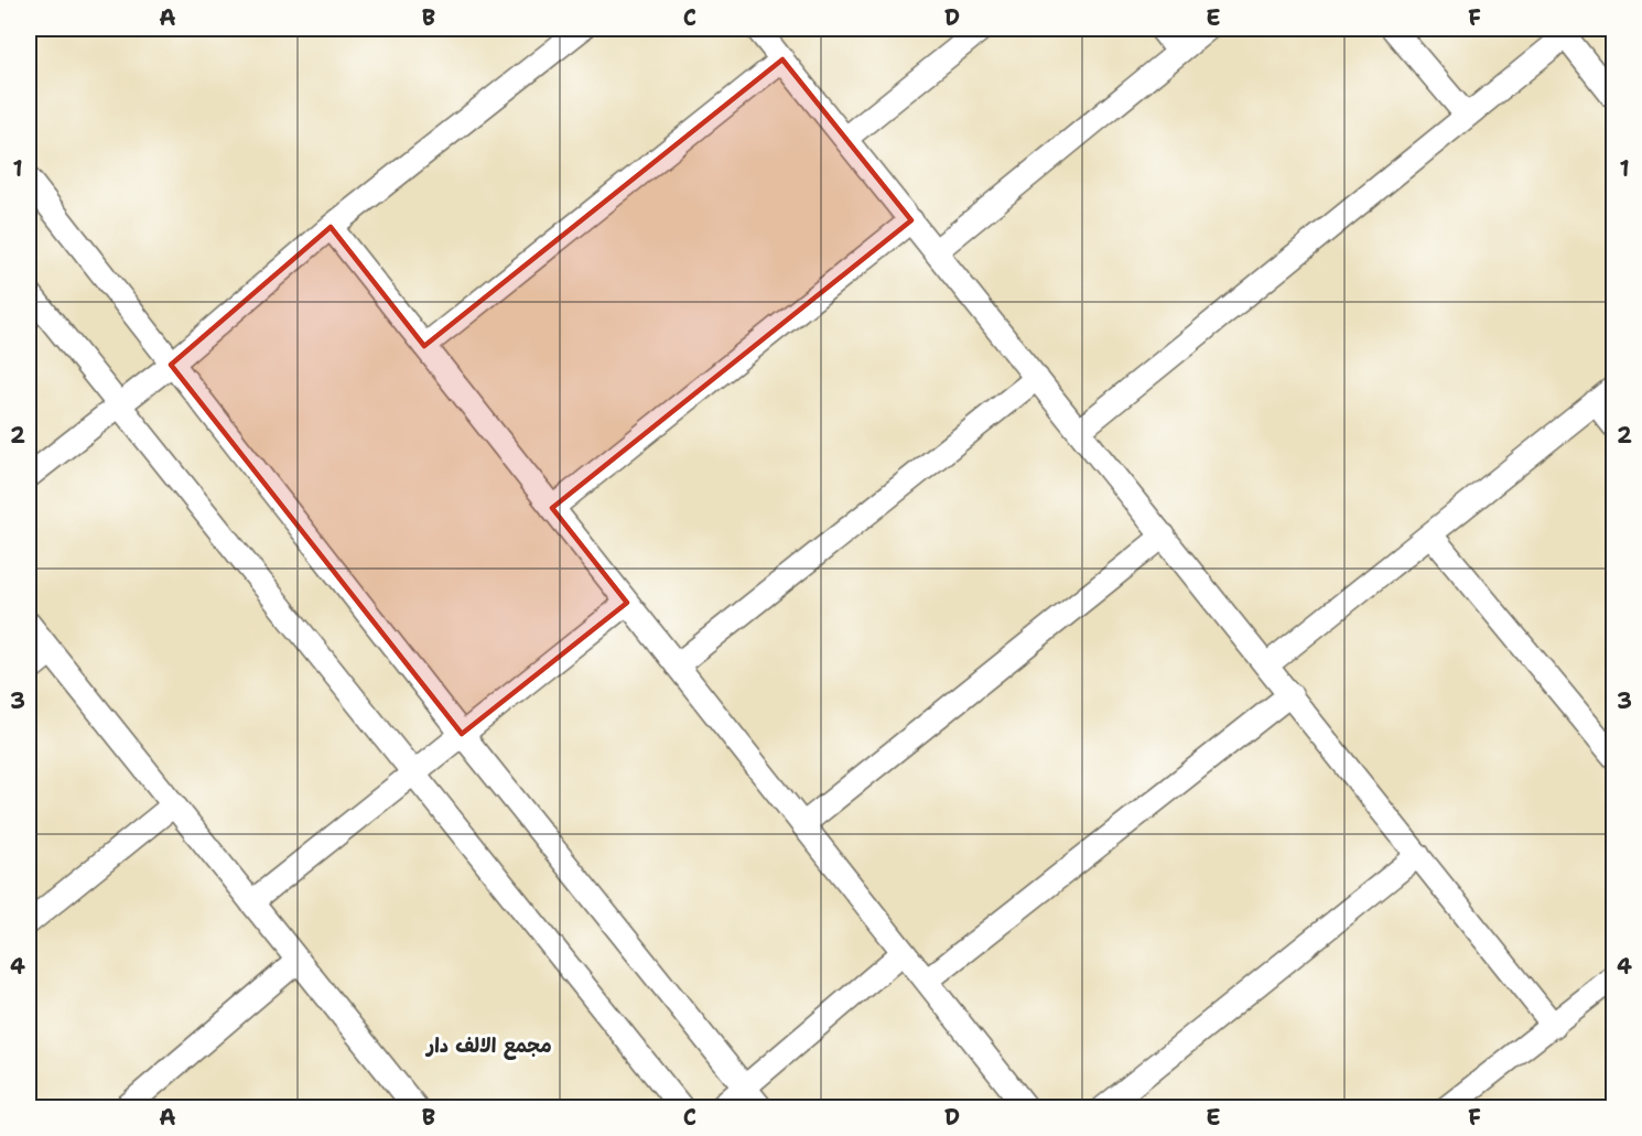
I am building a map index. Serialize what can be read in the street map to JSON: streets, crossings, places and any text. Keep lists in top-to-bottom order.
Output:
{
  "districts": ["مجمع الالف دار"],
  "grid": {
    "columns": [
      "A",
      "B",
      "C",
      "D",
      "E",
      "F"
    ],
    "rows": [
      "1",
      "2",
      "3",
      "4"
    ]
  }
}
